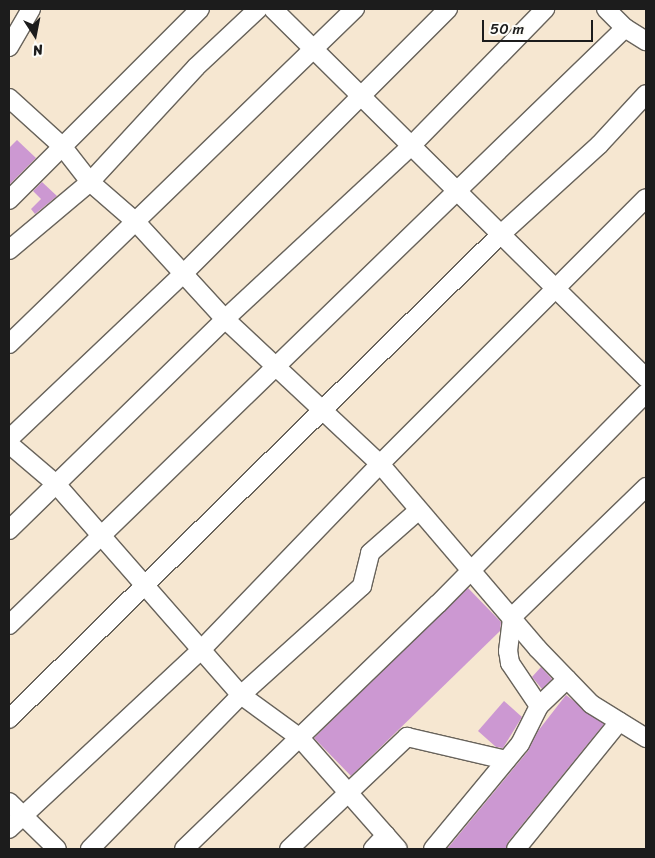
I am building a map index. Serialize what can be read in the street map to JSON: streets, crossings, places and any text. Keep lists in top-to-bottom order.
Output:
{
  "scale_bar": "50 m",
  "north": "bottom"
}
